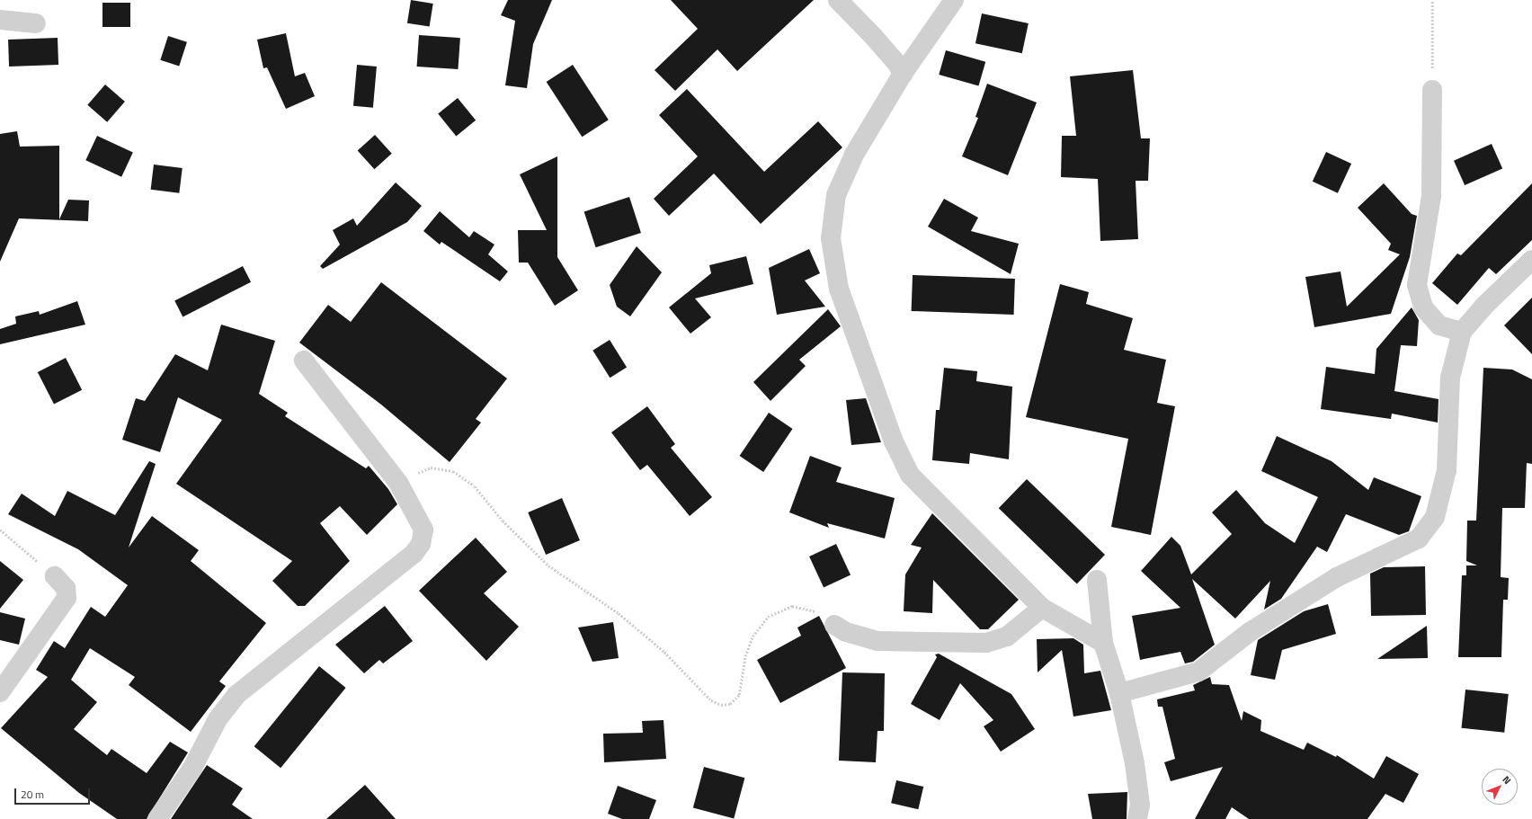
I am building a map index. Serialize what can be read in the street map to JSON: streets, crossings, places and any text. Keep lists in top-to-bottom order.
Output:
{
  "scale_bar": "20 m",
  "north": "top right"
}
